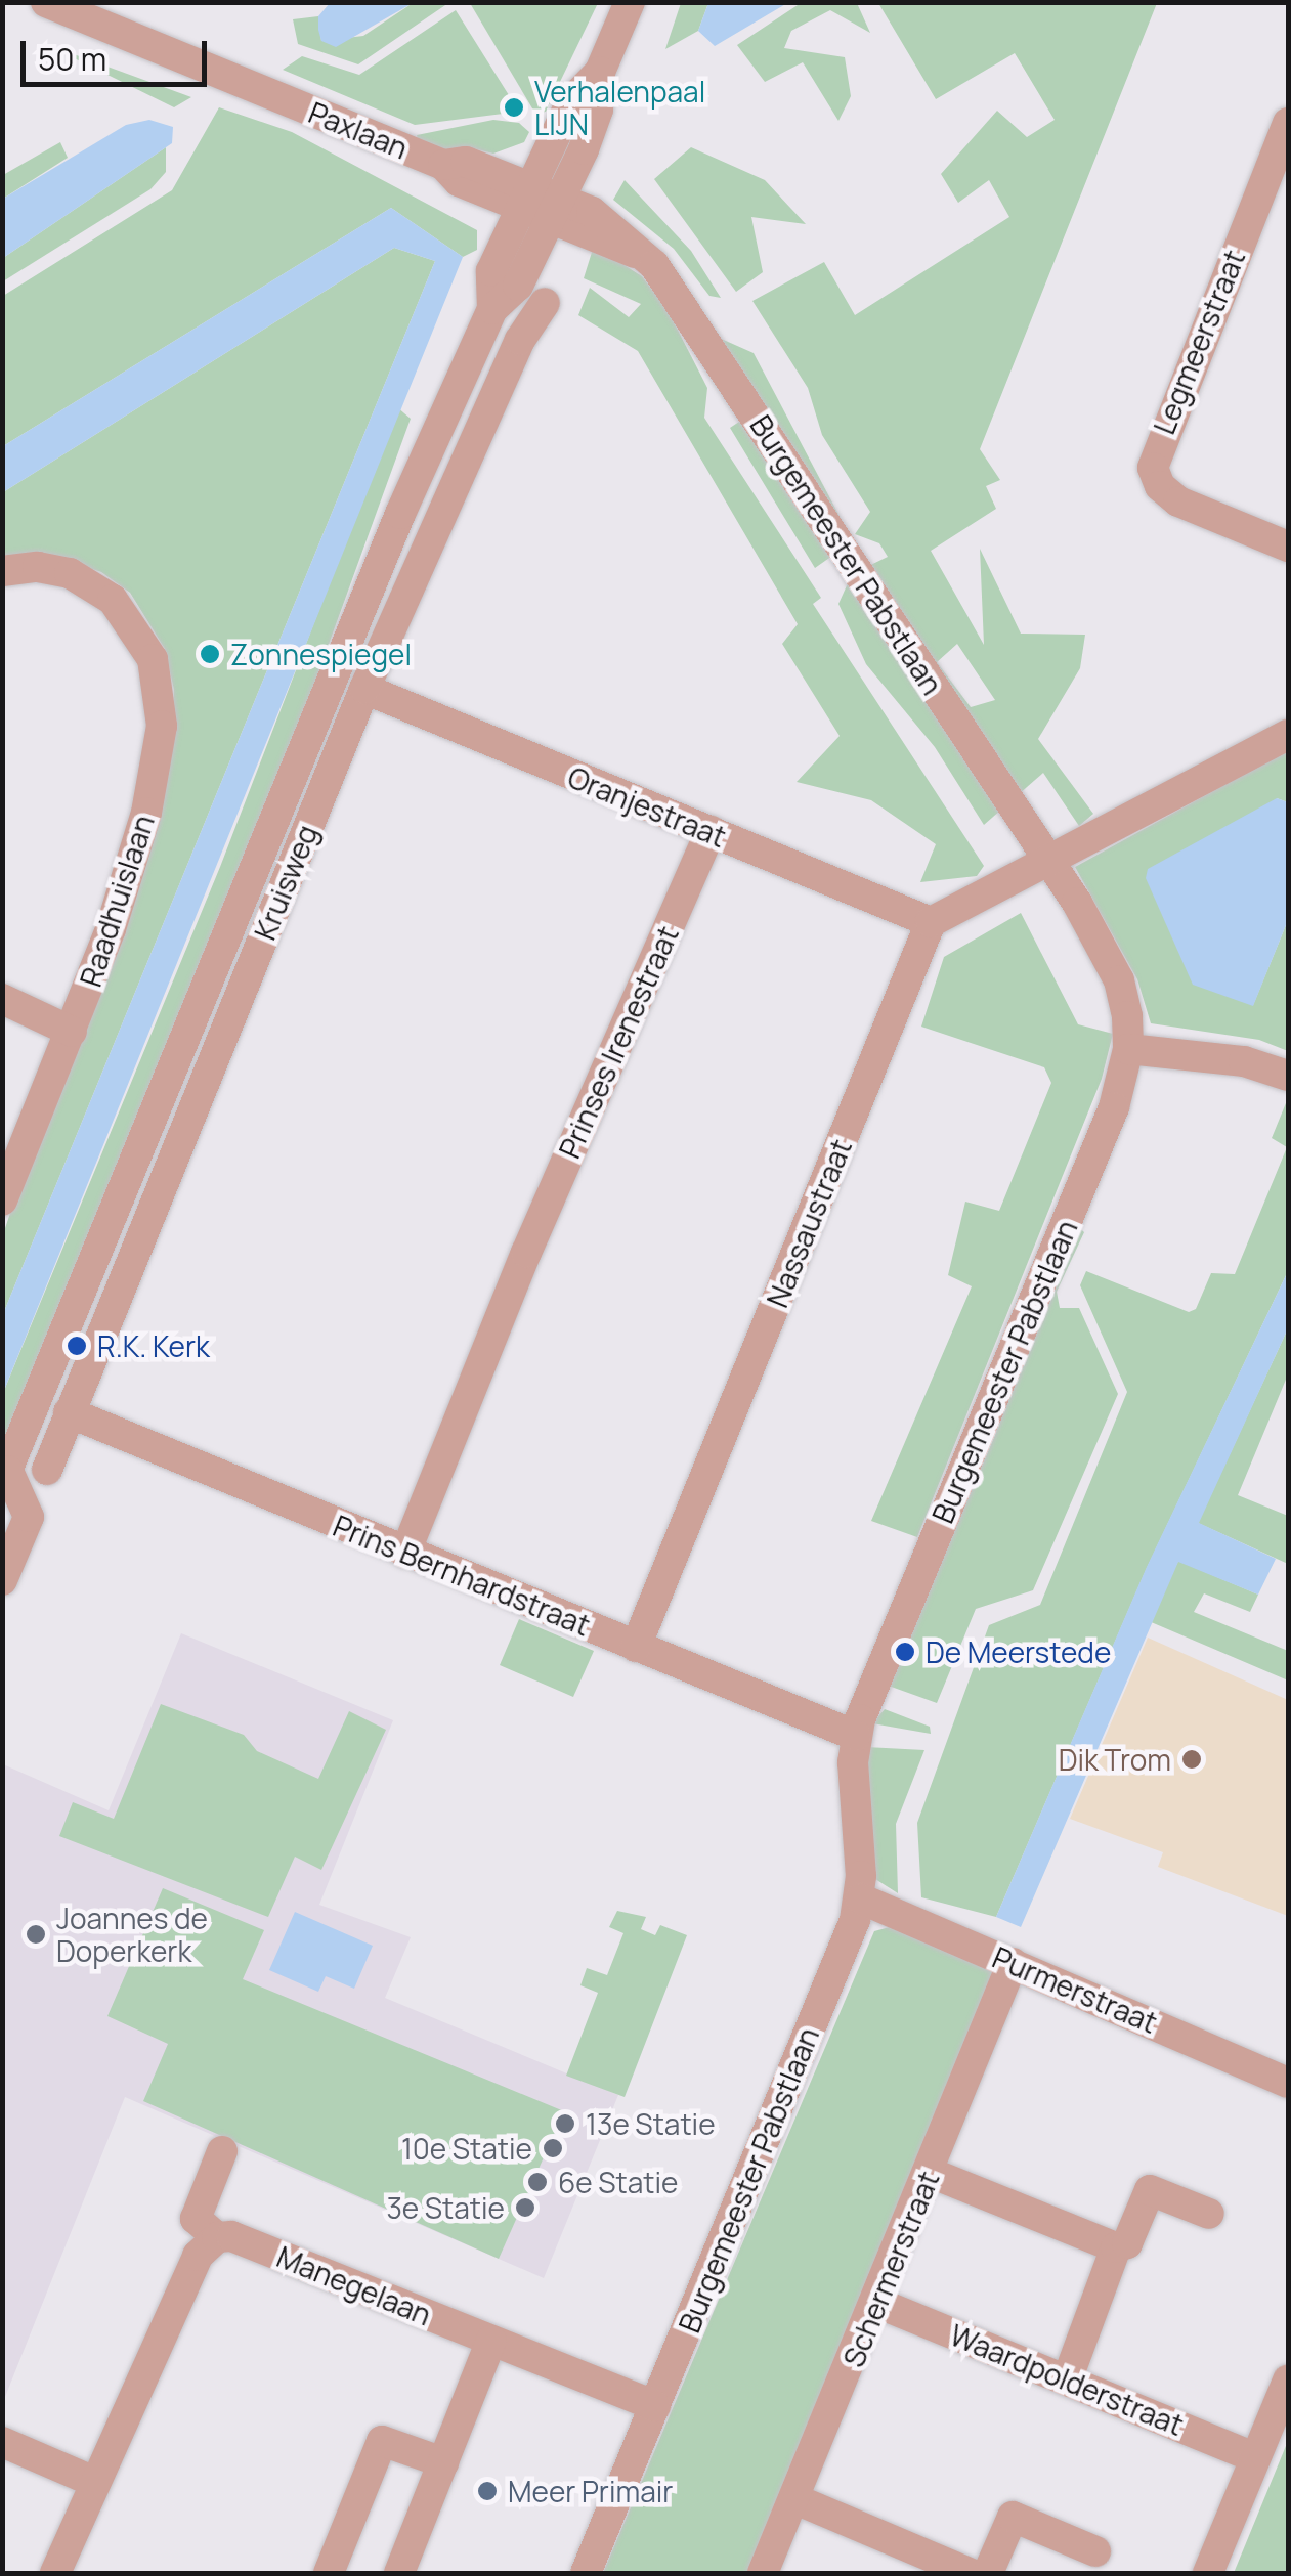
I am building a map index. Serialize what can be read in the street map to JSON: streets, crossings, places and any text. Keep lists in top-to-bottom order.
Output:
{
  "streets": {
    "street": [
      "Paxlaan",
      "Legmeerstraat",
      "Burgemeester Pabstlaan",
      "Oranjestraat",
      "Kruisweg",
      "Raadhuislaan",
      "Prinses Irenestraat",
      "Nassaustraat",
      "Prins Bernhardstraat",
      "Purmerstraat",
      "Schermerstraat",
      "Manegelaan",
      "Waardpolderstraat"
    ]
  },
  "crossings": [
    ["Paxlaan", "Burgemeester Pabstlaan"],
    ["Paxlaan", "Kruisweg"],
    ["Burgemeester Pabstlaan", "Kruisweg"],
    ["Burgemeester Pabstlaan", "Prins Bernhardstraat"],
    ["Burgemeester Pabstlaan", "Purmerstraat"],
    ["Burgemeester Pabstlaan", "Manegelaan"],
    ["Oranjestraat", "Kruisweg"],
    ["Oranjestraat", "Prinses Irenestraat"],
    ["Oranjestraat", "Nassaustraat"],
    ["Kruisweg", "Prins Bernhardstraat"],
    ["Prinses Irenestraat", "Prins Bernhardstraat"],
    ["Nassaustraat", "Prins Bernhardstraat"],
    ["Purmerstraat", "Schermerstraat"],
    ["Schermerstraat", "Waardpolderstraat"]
  ],
  "places": [
    "Verhalenpaal LIJN",
    "Zonnespiegel",
    "R.K. Kerk",
    "De Meerstede",
    "Dik Trom",
    "Joannes de Doperkerk",
    "13e Statie",
    "10e Statie",
    "6e Statie",
    "3e Statie",
    "Meer Primair"
  ],
  "scale_bar": "50 m"
}
